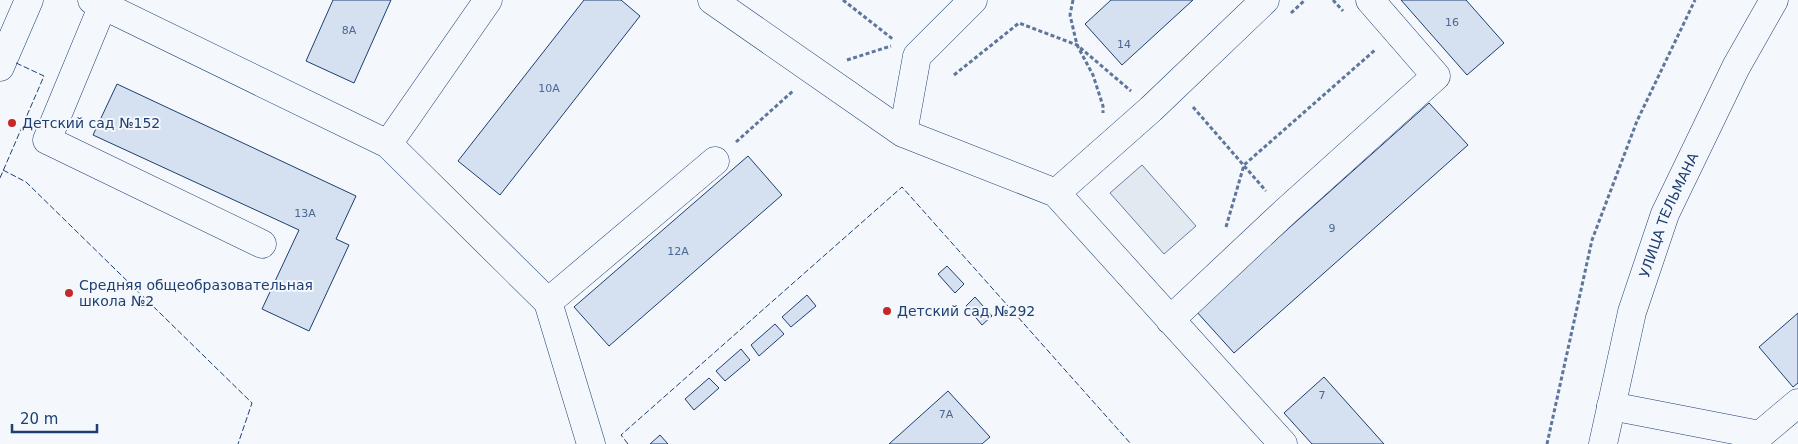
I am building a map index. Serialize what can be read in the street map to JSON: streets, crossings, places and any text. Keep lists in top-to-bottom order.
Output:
{
  "streets": {
    "main road": ["УЛИЦА ТЕЛЬМАНА"]
  },
  "places": ["Детский сад №152", "Средняя общеобразовательная школа №2", "Детский сад №292"],
  "house_numbers": [
    "16",
    "8А",
    "14",
    "10А",
    "13А",
    "9",
    "12А",
    "7",
    "7А"
  ],
  "scale_bar": "20 m"
}
